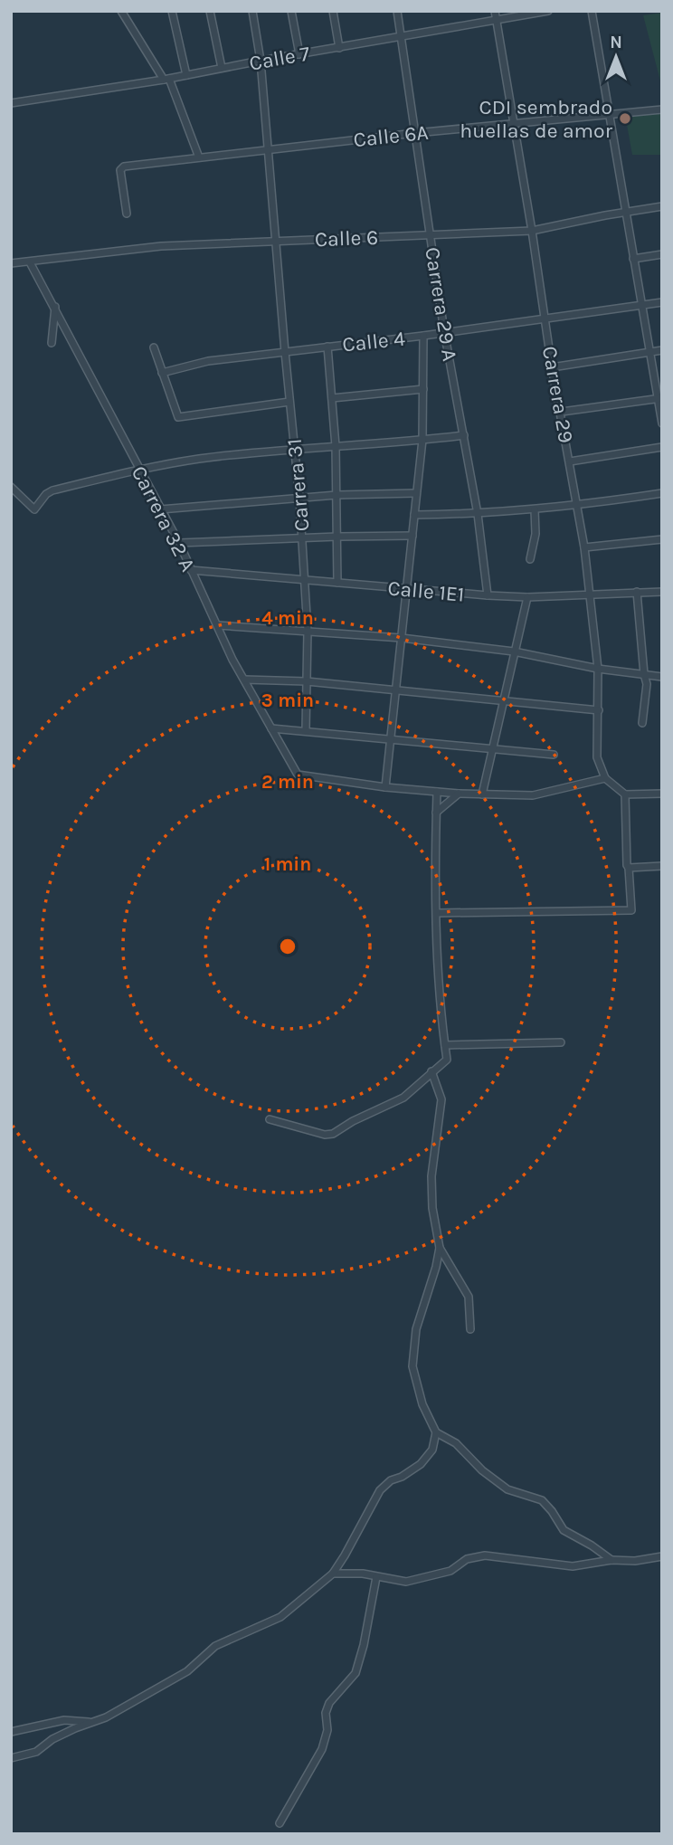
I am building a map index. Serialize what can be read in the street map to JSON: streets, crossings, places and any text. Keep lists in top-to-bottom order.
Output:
{
  "streets": {
    "street": [
      "Calle 7",
      "Calle 6A",
      "Calle 6",
      "Carrera 29 A",
      "Calle 4",
      "Carrera 29",
      "Carrera 31",
      "Carrera 32 A",
      "Calle 1E1"
    ]
  },
  "crossings": [
    ["Calle 7", "Carrera 29 A"],
    ["Calle 7", "Carrera 29"],
    ["Calle 7", "Carrera 31"],
    ["Calle 6A", "Carrera 29 A"],
    ["Calle 6A", "Carrera 29"],
    ["Calle 6A", "Carrera 31"],
    ["Calle 6", "Carrera 29 A"],
    ["Calle 6", "Carrera 29"],
    ["Calle 6", "Carrera 31"],
    ["Calle 6", "Carrera 32 A"],
    ["Carrera 29 A", "Calle 4"],
    ["Carrera 29 A", "Calle 1E1"],
    ["Calle 4", "Carrera 29"],
    ["Calle 4", "Carrera 31"],
    ["Carrera 29", "Calle 1E1"],
    ["Carrera 31", "Calle 1E1"],
    ["Carrera 32 A", "Calle 1E1"]
  ],
  "places": ["CDI sembrado huellas de amor"],
  "north": "top",
  "rings": [
    "4 min",
    "3 min",
    "2 min",
    "1 min"
  ]
}
